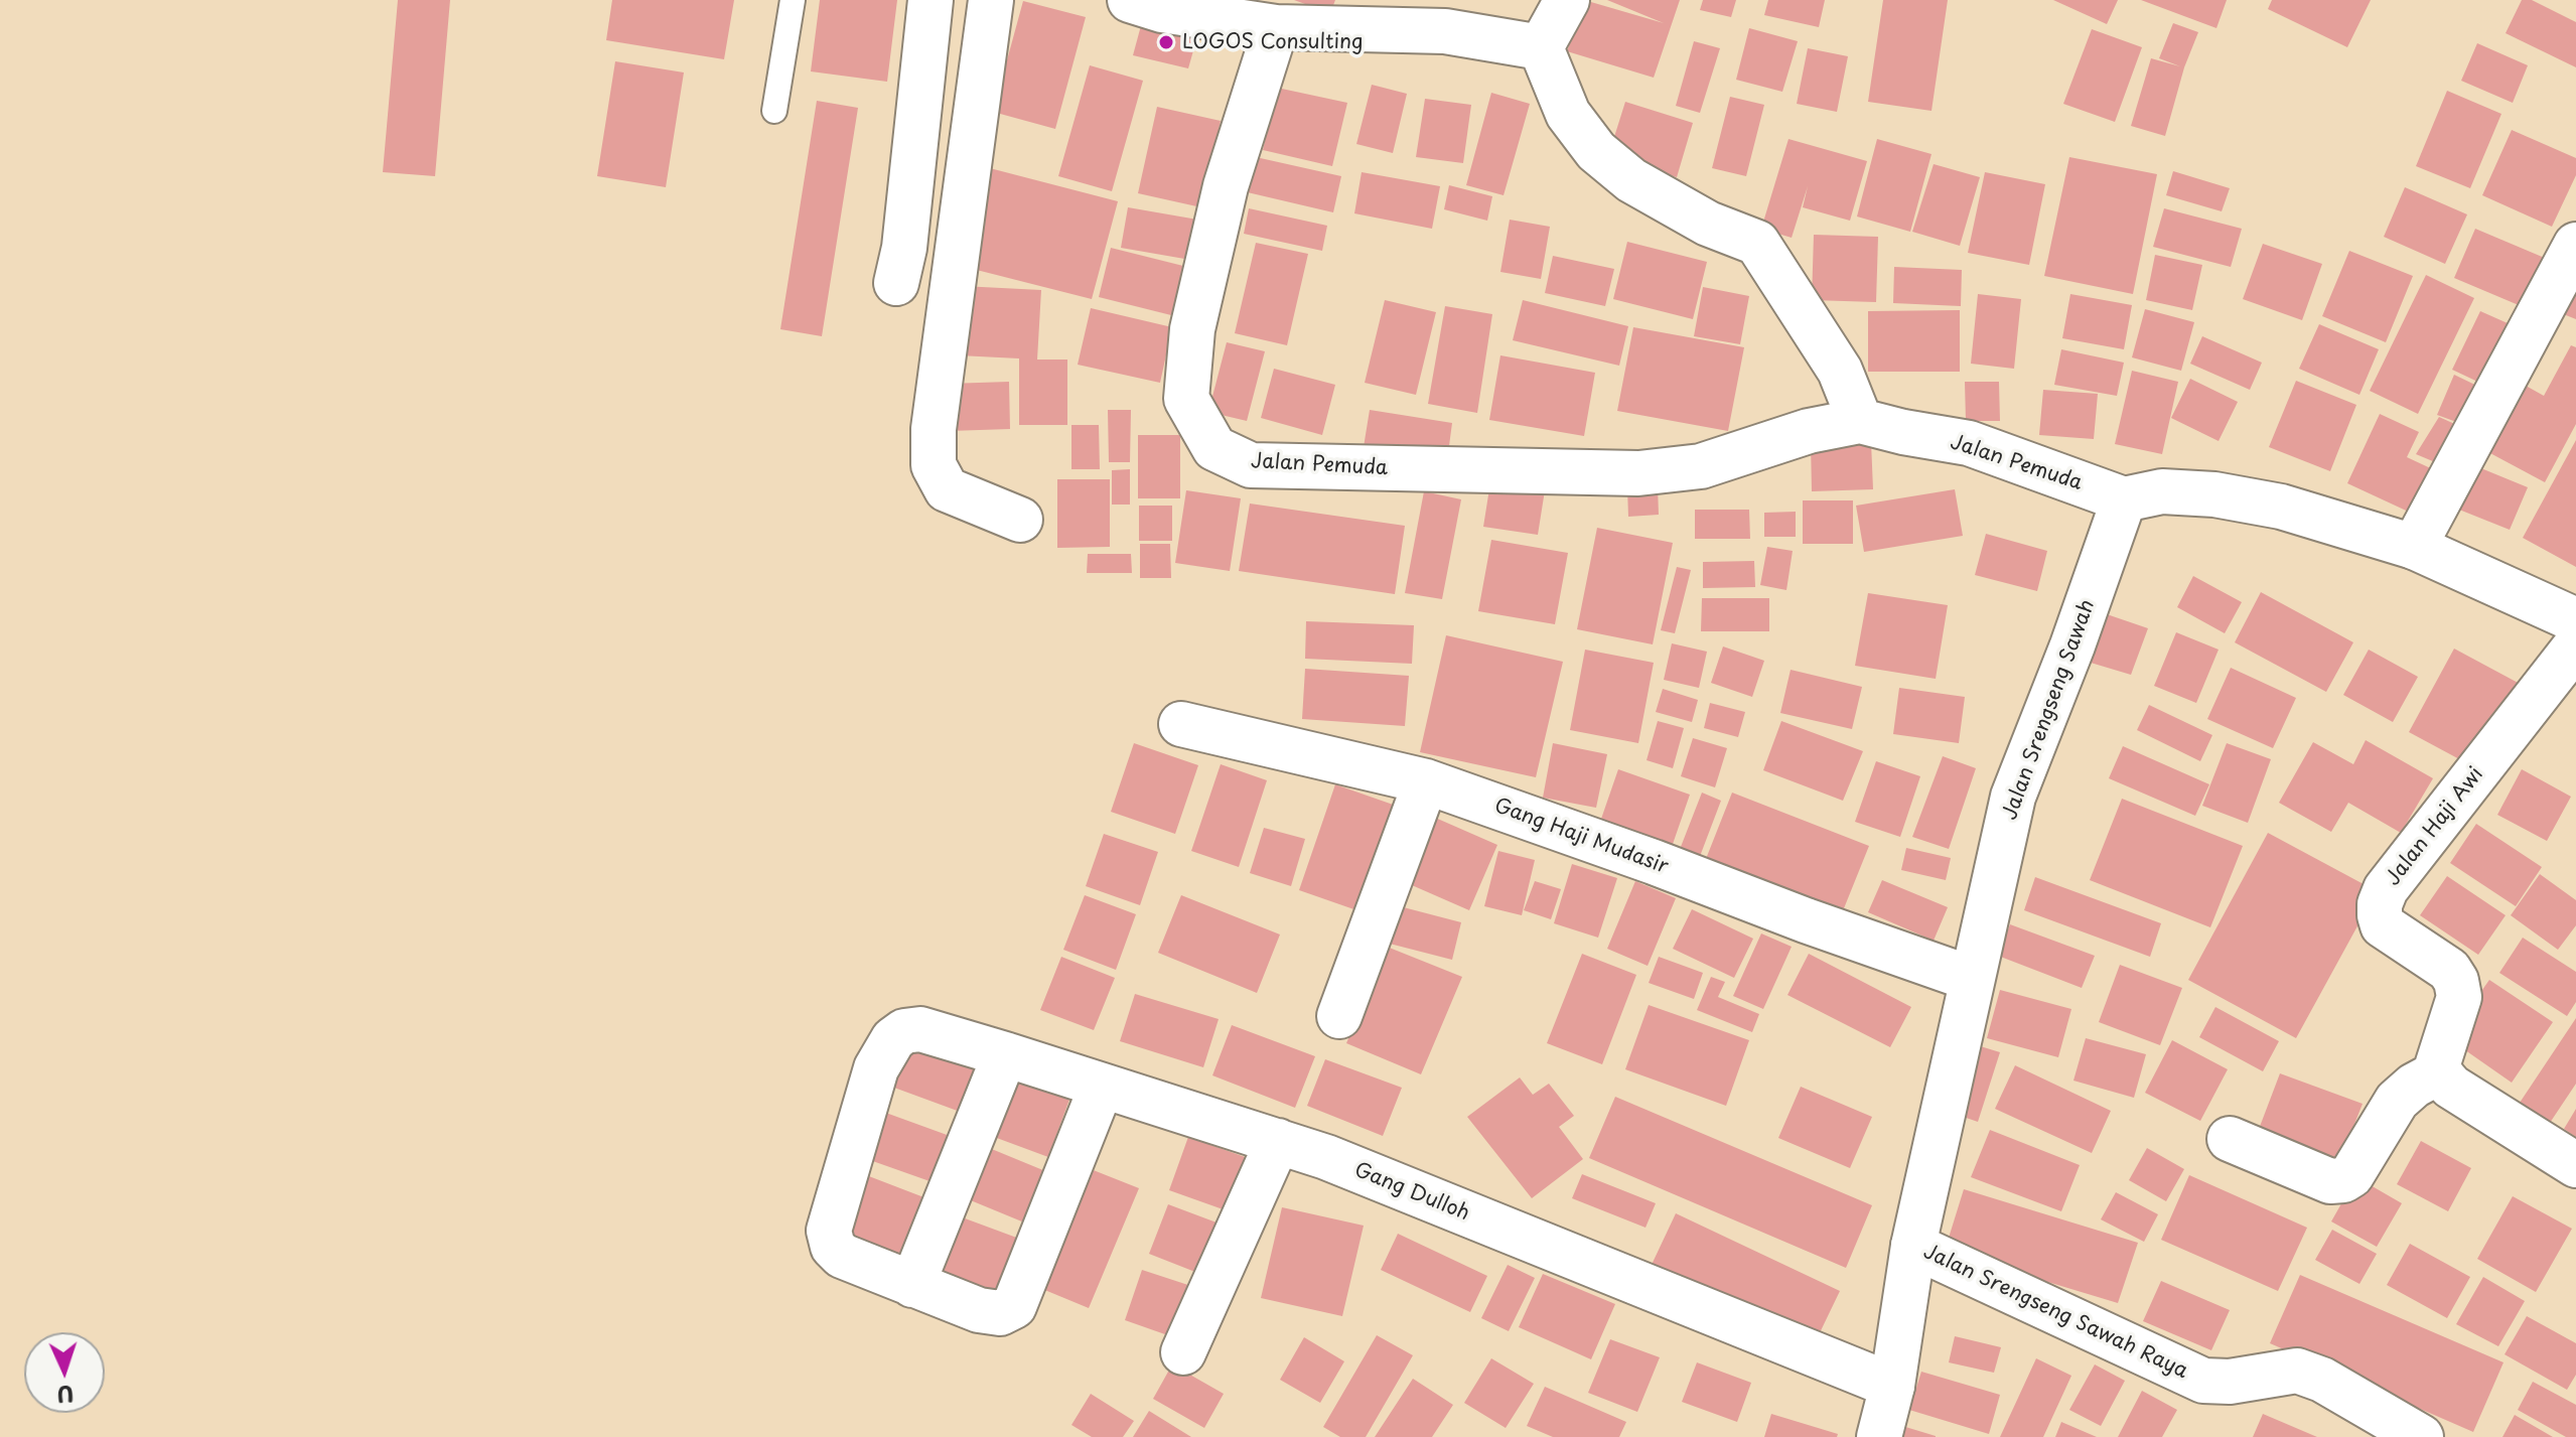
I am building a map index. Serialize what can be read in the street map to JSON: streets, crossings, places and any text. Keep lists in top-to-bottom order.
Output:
{
  "streets": {
    "street": [
      "Jalan Pemuda",
      "Jalan Srengseng Sawah",
      "Jalan Haji Awi",
      "Gang Haji Mudasir",
      "Gang Dulloh",
      "Jalan Srengseng Sawah Raya"
    ]
  },
  "crossings": [
    ["Jalan Pemuda", "Jalan Srengseng Sawah"],
    ["Jalan Srengseng Sawah", "Gang Haji Mudasir"],
    ["Jalan Srengseng Sawah", "Gang Dulloh"],
    ["Jalan Srengseng Sawah", "Jalan Srengseng Sawah Raya"]
  ],
  "places": ["LOGOS Consulting"],
  "north": "bottom"
}
